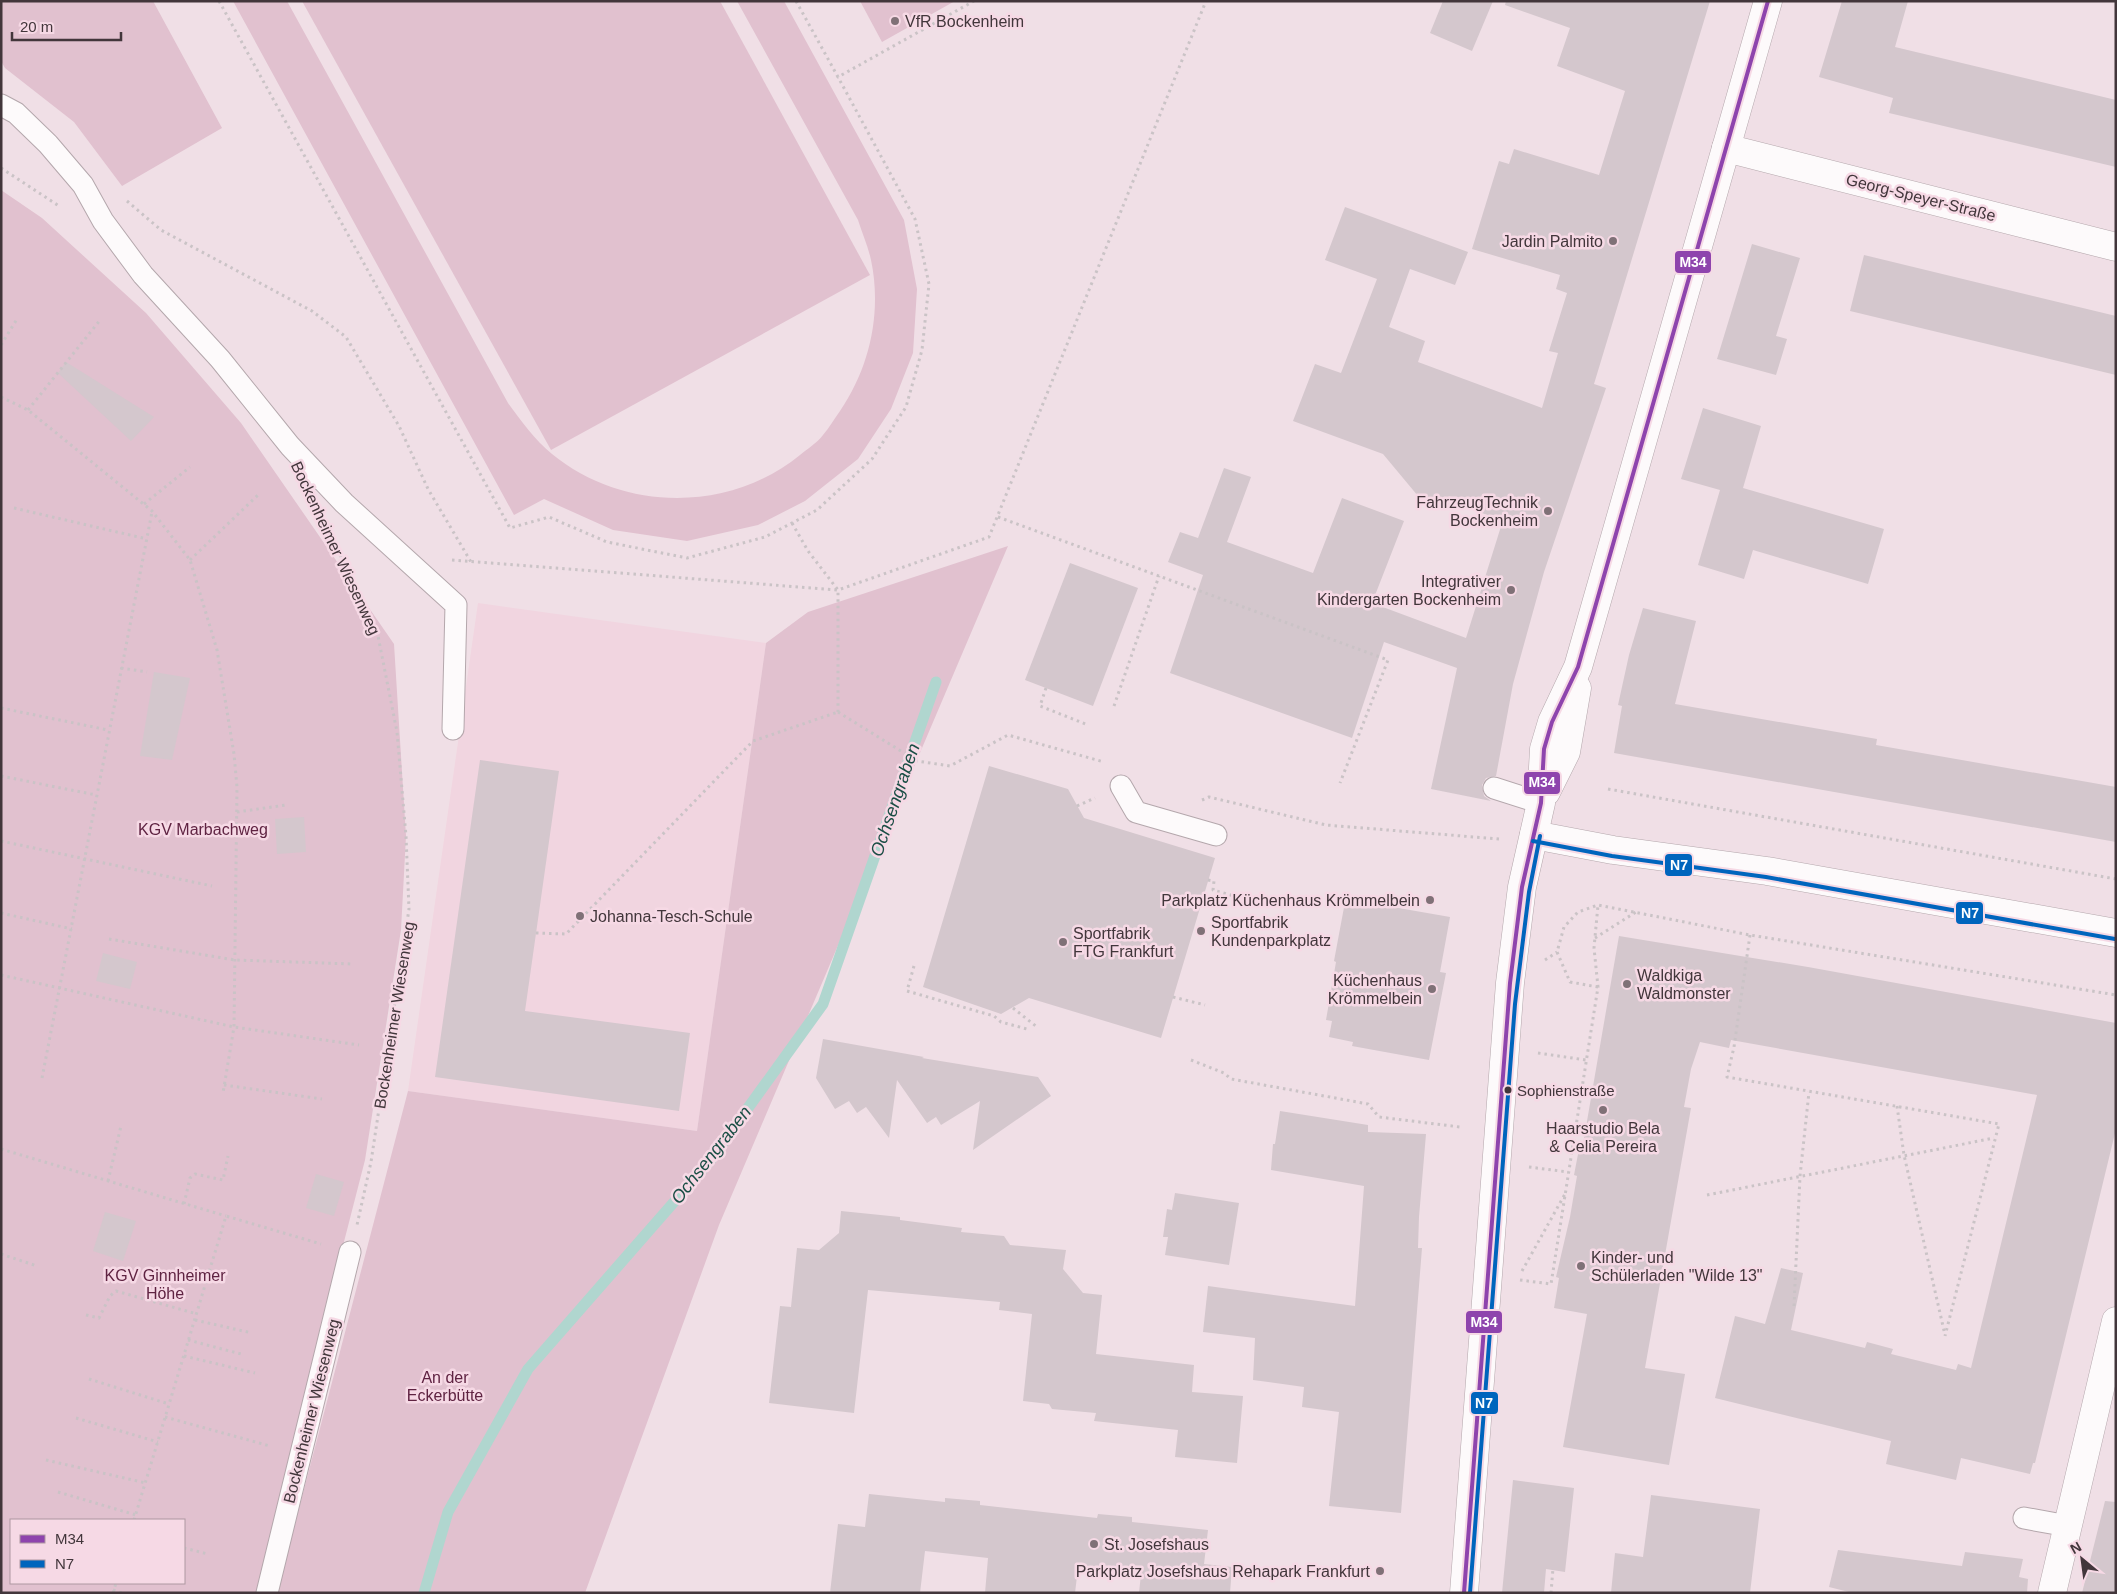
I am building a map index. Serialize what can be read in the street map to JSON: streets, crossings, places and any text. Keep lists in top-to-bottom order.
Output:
{
  "streets": {
    "main road": ["Georg-Speyer-Straße"],
    "lane": ["Bockenheimer Wiesenweg"]
  },
  "water": ["Ochsengraben"],
  "parks": ["KGV Marbachweg", "KGV Ginnheimer Höhe", "An der Eckerbütte"],
  "places": [
    "VfR Bockenheim",
    "Jardin Palmito",
    "FahrzeugTechnik Bockenheim",
    "Integrativer Kindergarten Bockenheim",
    "Parkplatz Küchenhaus Krömmelbein",
    "Johanna-Tesch-Schule",
    "Sportfabrik Kundenparkplatz",
    "Sportfabrik FTG Frankfurt",
    "Waldkiga Waldmonster",
    "Küchenhaus Krömmelbein",
    "Sophienstraße",
    "Haarstudio Bela & Celia Pereira",
    "Kinder- und Schülerladen \"Wilde 13\"",
    "St. Josefshaus",
    "Parkplatz Josefshaus Rehapark Frankfurt"
  ],
  "lines": ["transit line M34", "transit line N7"],
  "legend": ["M34", "N7"],
  "scale_bar": "20 m",
  "north": "top left"
}
